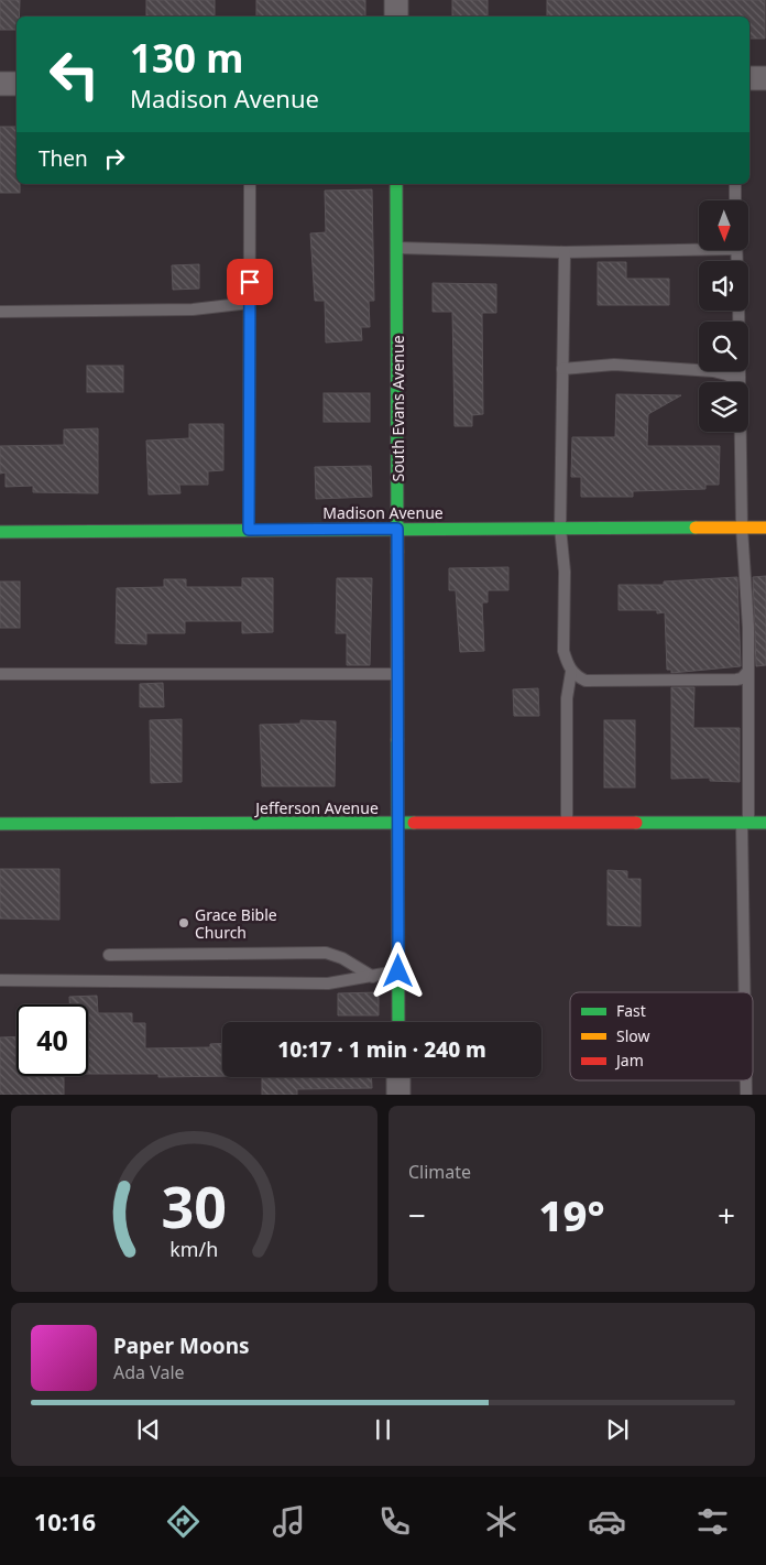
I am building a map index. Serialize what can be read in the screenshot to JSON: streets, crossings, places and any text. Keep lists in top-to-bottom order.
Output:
{
  "streets": {
    "street": ["South Evans Avenue", "Madison Avenue", "Jefferson Avenue"]
  },
  "crossings": [
    ["South Evans Avenue", "Madison Avenue"],
    ["South Evans Avenue", "Jefferson Avenue"]
  ],
  "places": ["Grace Bible Church"],
  "legend": ["Fast", "Slow", "Jam"],
  "north": "bottom",
  "page": {
    "turn": ["130 m", "Madison Avenue"],
    "then": "Then",
    "limit": "40",
    "trip": "10:17 · 1 min · 240 m",
    "tile": "Climate",
    "heat": ["−", "19°", "+"],
    "song": ["Paper Moons", "Ada Vale"],
    "tabs": "10:16",
    "gauge": ["30", "km/h"]
  }
}
